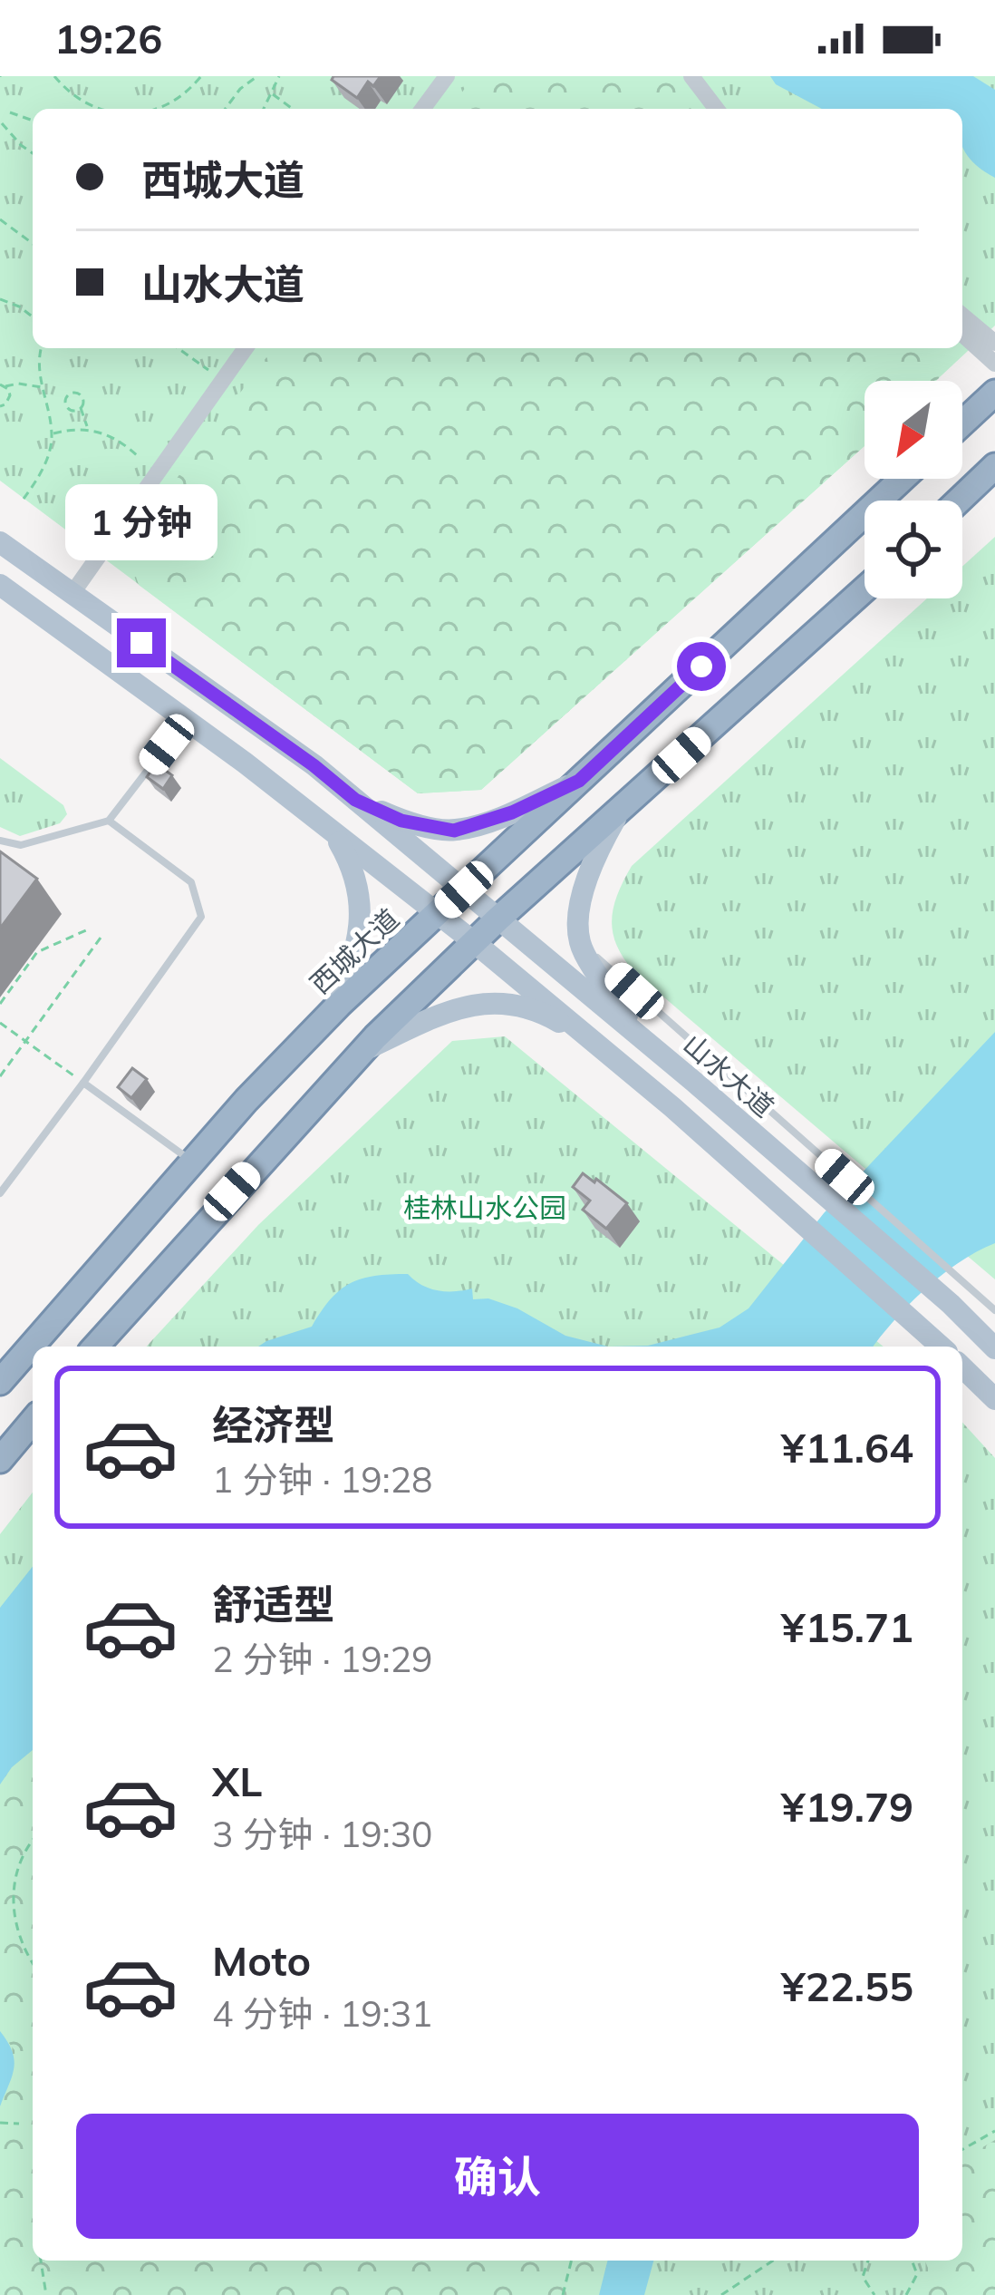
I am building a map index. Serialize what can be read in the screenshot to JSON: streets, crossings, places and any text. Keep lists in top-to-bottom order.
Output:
{
  "streets": {
    "highway": ["西城大道"],
    "main road": ["山水大道"]
  },
  "crossings": [
    ["西城大道", "山水大道"]
  ],
  "parks": ["桂林山水公园"],
  "north": "bottom left",
  "page": {
    "status": "19:26",
    "banner": ["西城大道", "山水大道"],
    "bubble": "1 分钟",
    "list": [
      {
        "name": "经济型",
        "note": "1 分钟 · 19:28",
        "value": "¥11.64"
      },
      {
        "name": "舒适型",
        "note": "2 分钟 · 19:29",
        "value": "¥15.71"
      },
      {
        "name": "XL",
        "note": "3 分钟 · 19:30",
        "value": "¥19.79"
      },
      {
        "name": "Moto",
        "note": "4 分钟 · 19:31",
        "value": "¥22.55"
      }
    ],
    "buttons": "确认"
  }
}
